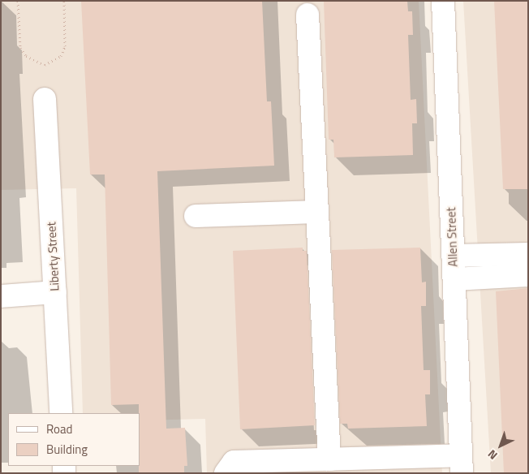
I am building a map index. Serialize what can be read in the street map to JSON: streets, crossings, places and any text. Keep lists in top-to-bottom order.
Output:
{
  "streets": {
    "street": ["Allen Street", "Liberty Street"]
  },
  "legend": ["Road", "Building"],
  "north": "bottom left"
}
